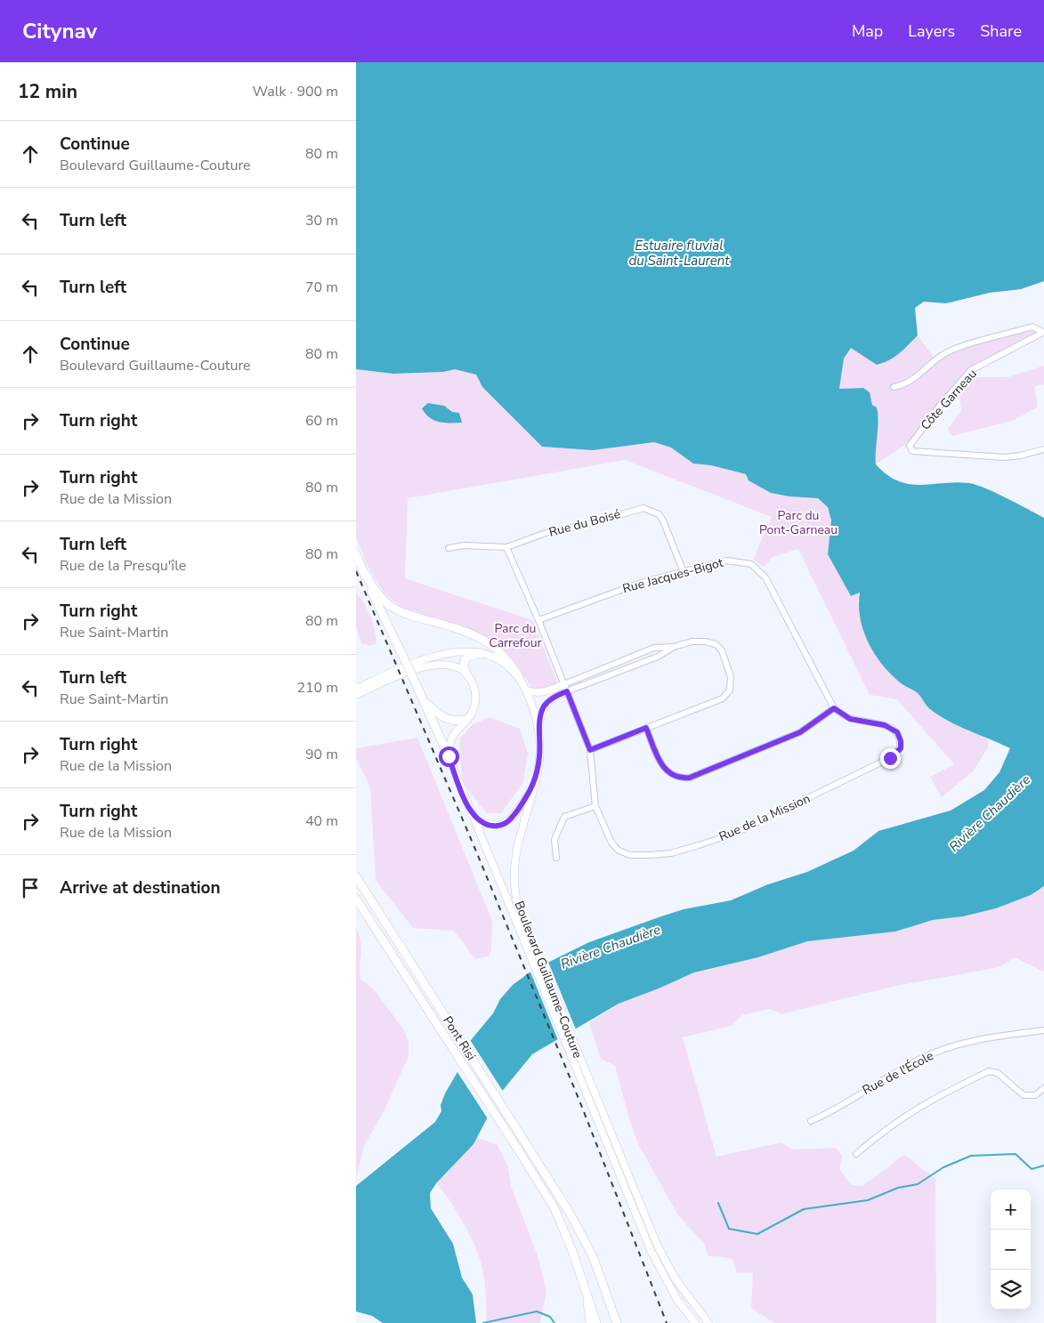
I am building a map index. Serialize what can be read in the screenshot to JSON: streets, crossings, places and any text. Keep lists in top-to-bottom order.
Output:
{
  "streets": {
    "highway": ["Boulevard Guillaume-Couture", "Pont Risi"],
    "street": [
      "Côte Garneau",
      "Rue du Boisé",
      "Rue Jacques-Bigot",
      "Rue de la Mission",
      "Rue de l'École"
    ]
  },
  "crossings": [
    ["Rue du Boisé", "Rue Jacques-Bigot"],
    ["Rue du Boisé", "Rue de la Mission"],
    ["Rue Jacques-Bigot", "Rue de la Mission"]
  ],
  "water": ["Estuaire fluvial du Saint-Laurent", "Rivière Chaudière"],
  "parks": ["Parc du Pont-Garneau", "Parc du Carrefour"],
  "page": {
    "header": "Citynav",
    "nav": ["Map", "Layers", "Share"],
    "heading": ["12 min", "Walk · 900 m"],
    "list": [
      ["Continue", "Boulevard Guillaume-Couture", "80 m"],
      ["Turn left", "30 m"],
      ["Turn left", "70 m"],
      ["Continue", "Boulevard Guillaume-Couture", "80 m"],
      ["Turn right", "60 m"],
      ["Turn right", "Rue de la Mission", "80 m"],
      ["Turn left", "Rue de la Presqu'île", "80 m"],
      ["Turn right", "Rue Saint-Martin", "80 m"],
      ["Turn left", "Rue Saint-Martin", "210 m"],
      ["Turn right", "Rue de la Mission", "90 m"],
      ["Turn right", "Rue de la Mission", "40 m"],
      "Arrive at destination"
    ],
    "map_buttons": ["+", "−"]
  }
}
